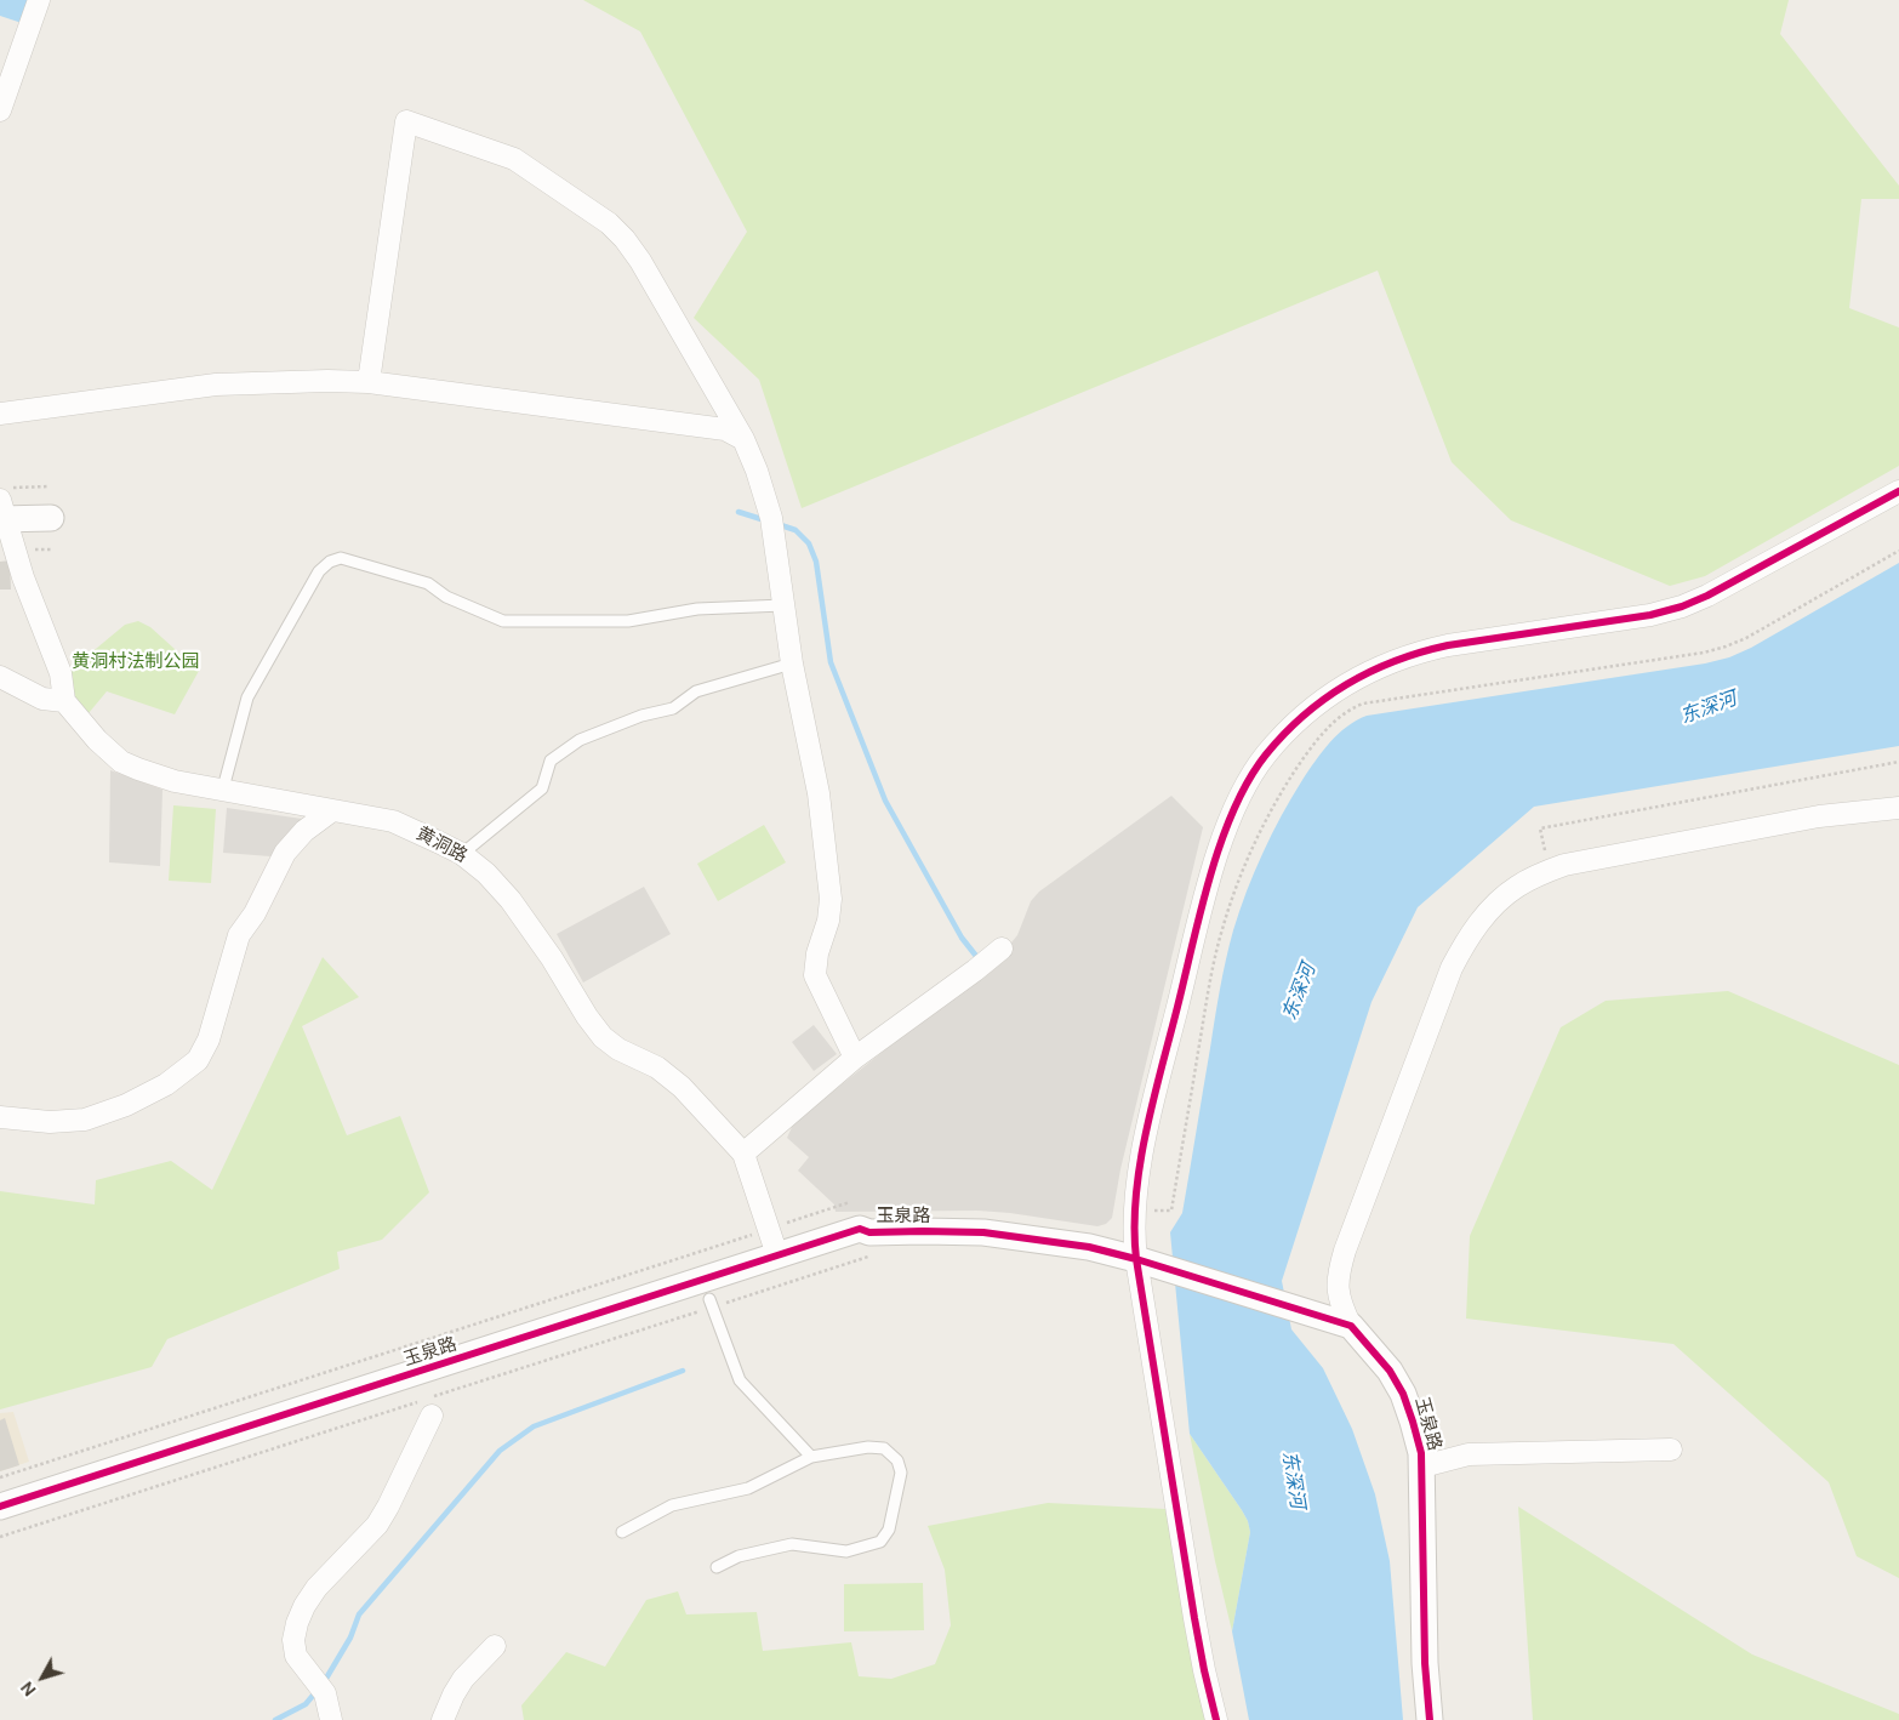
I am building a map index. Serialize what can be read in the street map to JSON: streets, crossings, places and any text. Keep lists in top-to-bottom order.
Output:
{
  "streets": {
    "street": ["黄洞路", "玉泉路"]
  },
  "crossings": [
    ["黄洞路", "玉泉路"]
  ],
  "water": ["东深河"],
  "parks": ["黄洞村法制公园"],
  "north": "bottom left"
}
